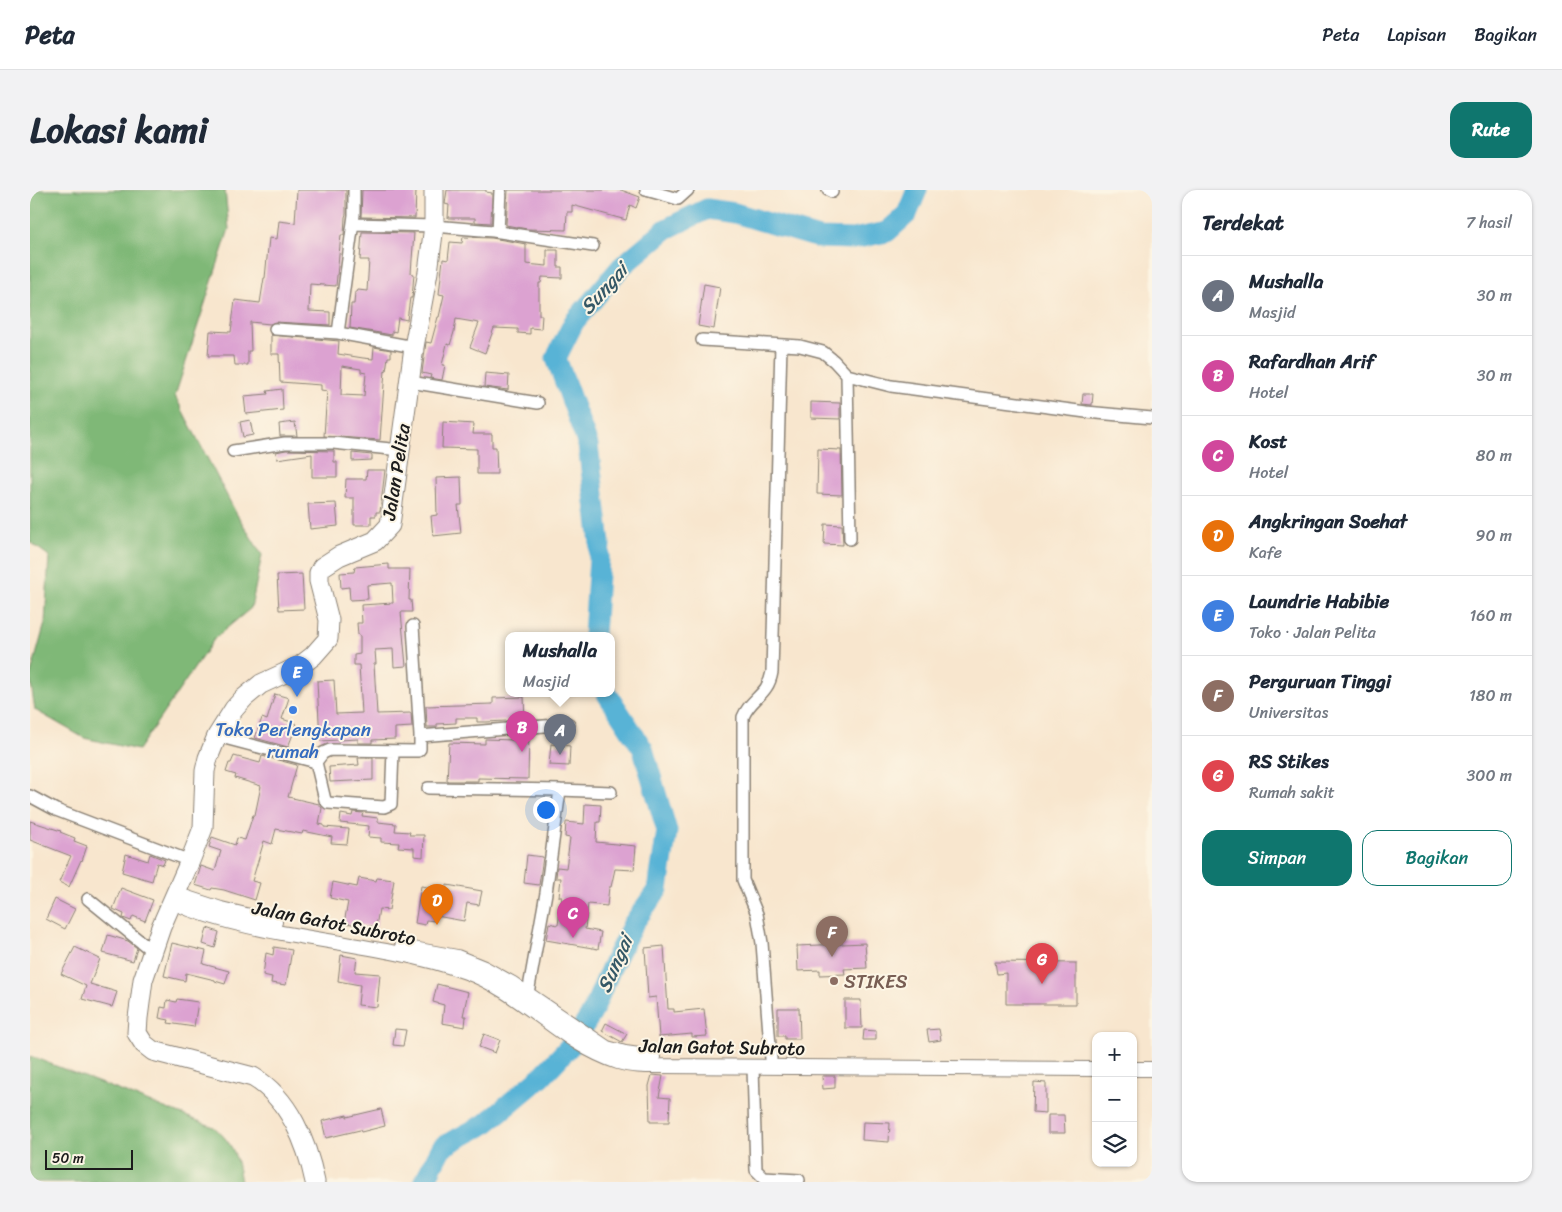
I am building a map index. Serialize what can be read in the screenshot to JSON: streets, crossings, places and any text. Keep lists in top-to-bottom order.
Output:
{
  "streets": {
    "highway": ["Jalan Pelita"],
    "street": ["Jalan Gatot Subroto"]
  },
  "crossings": [
    ["Jalan Pelita", "Jalan Gatot Subroto"]
  ],
  "water": ["Sungai"],
  "places": ["Toko Perlengkapan rumah", "STIKES"],
  "scale_bar": "50 m",
  "page": {
    "header": "Peta",
    "nav": ["Peta", "Lapisan", "Bagikan"],
    "title": "Lokasi kami",
    "buttons": [
      "Rute",
      ["Simpan", "Bagikan"]
    ],
    "heading": ["Terdekat", "7 hasil"],
    "list": [
      {
        "mark": "A",
        "name": "Mushalla",
        "note": "Masjid",
        "value": "30 m"
      },
      {
        "mark": "B",
        "name": "Rafardhan Arif",
        "note": "Hotel",
        "value": "30 m"
      },
      {
        "mark": "C",
        "name": "Kost",
        "note": "Hotel",
        "value": "80 m"
      },
      {
        "mark": "D",
        "name": "Angkringan Soehat",
        "note": "Kafe",
        "value": "90 m"
      },
      {
        "mark": "E",
        "name": "Laundrie Habibie",
        "note": "Toko · Jalan Pelita",
        "value": "160 m"
      },
      {
        "mark": "F",
        "name": "Perguruan Tinggi",
        "note": "Universitas",
        "value": "180 m"
      },
      {
        "mark": "G",
        "name": "RS Stikes",
        "note": "Rumah sakit",
        "value": "300 m"
      }
    ],
    "popup": ["Mushalla", "Masjid"],
    "pins": [
      "E",
      "B",
      "A",
      "D",
      "C",
      "F",
      "G"
    ],
    "map_buttons": ["+", "−"],
    "scale": "50 m"
  }
}
